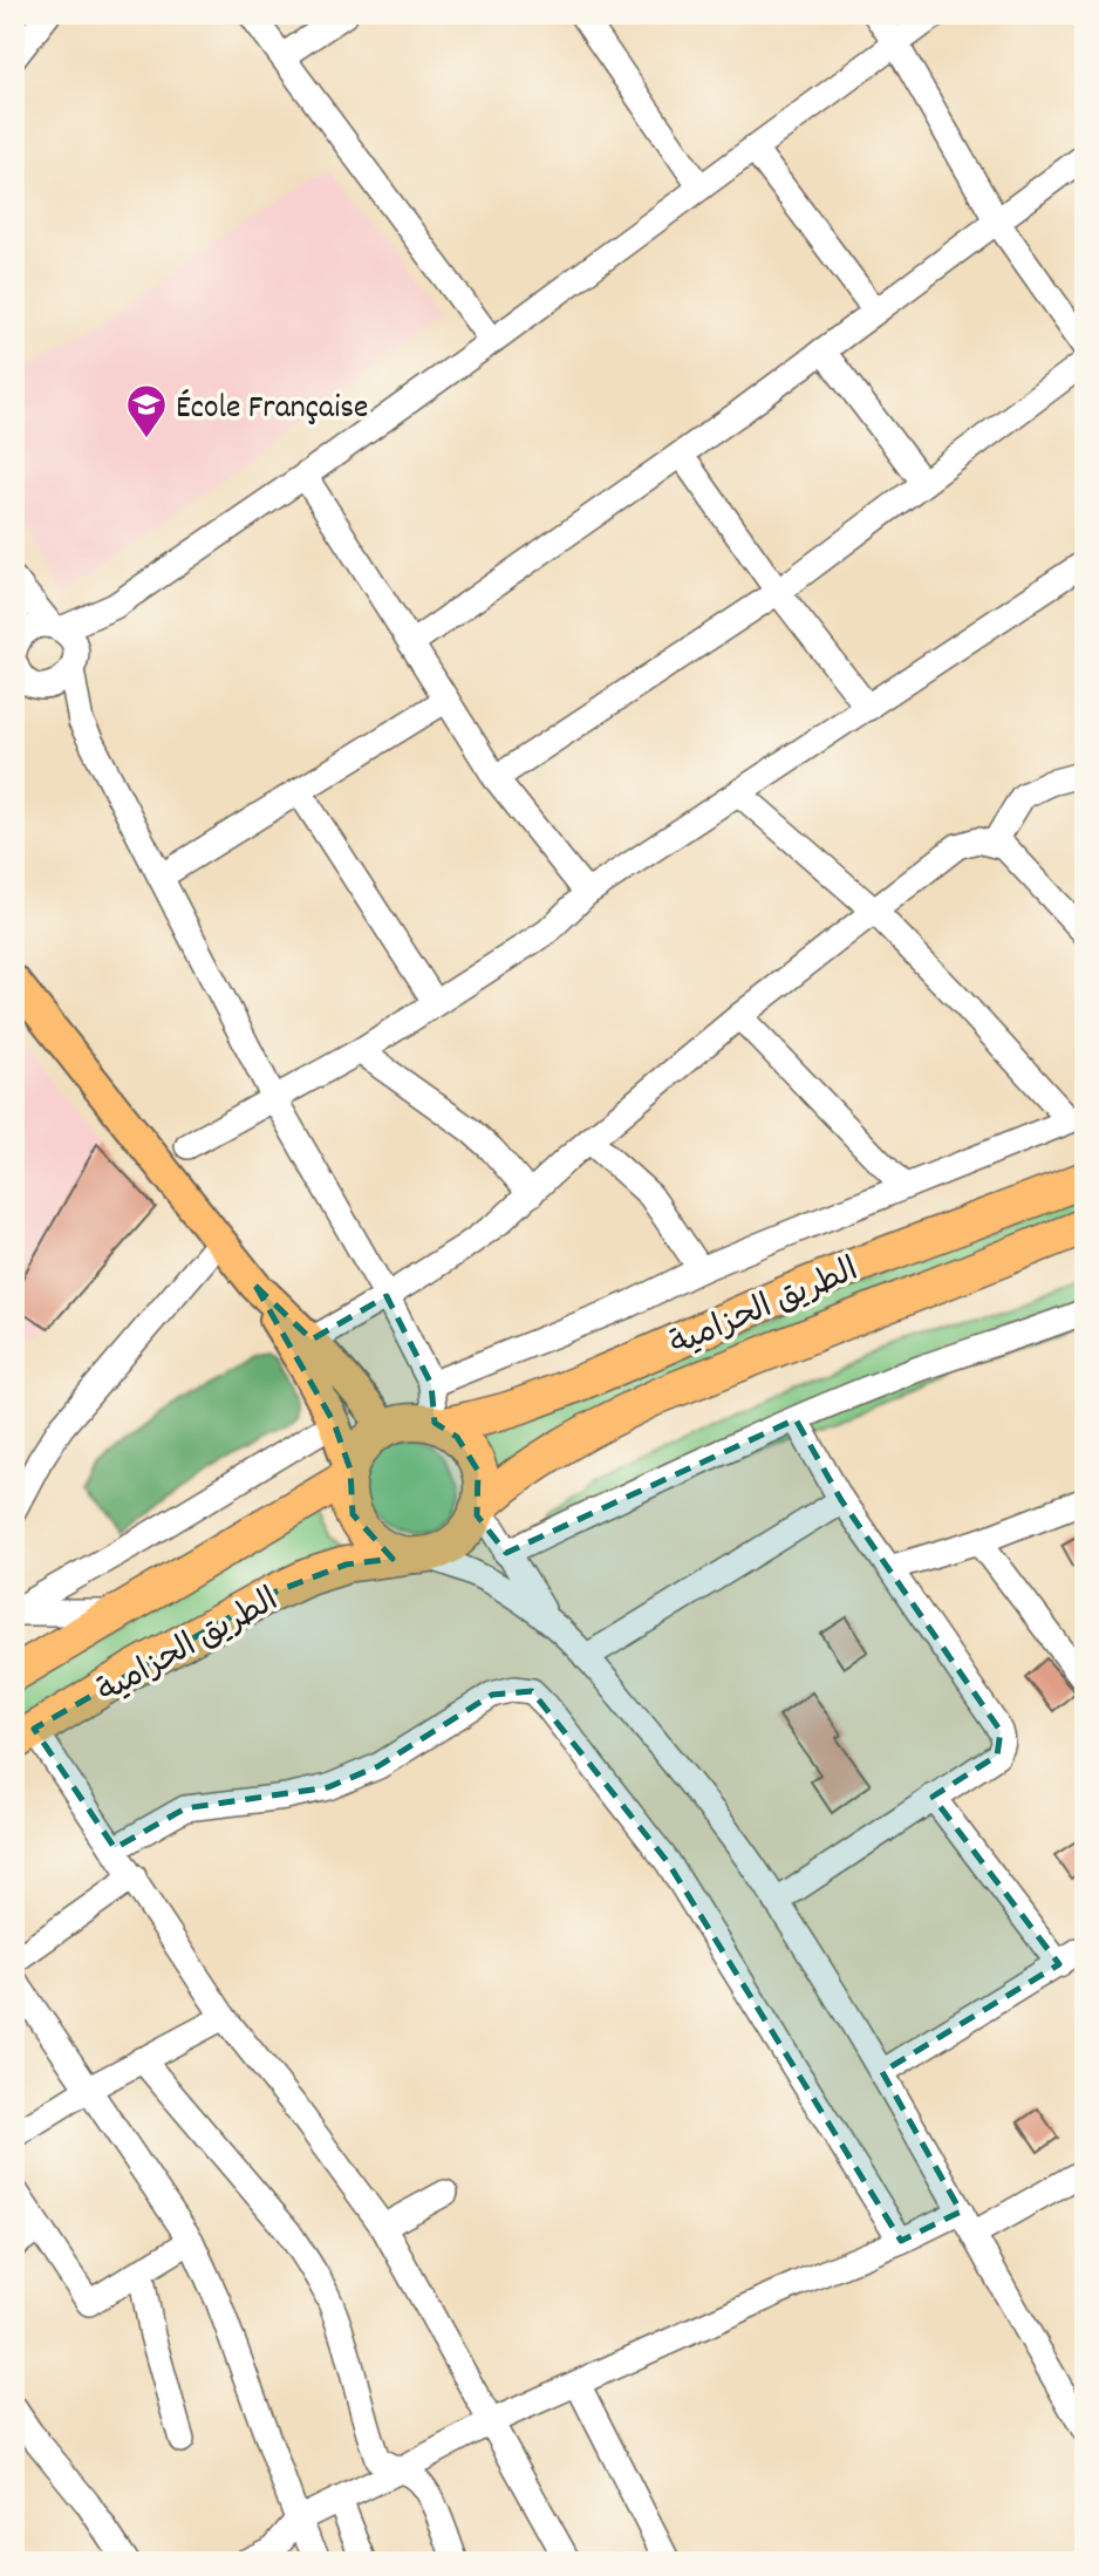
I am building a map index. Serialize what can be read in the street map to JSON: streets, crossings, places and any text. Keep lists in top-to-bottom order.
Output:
{
  "streets": {
    "highway": ["الطريق الحزامية"]
  },
  "places": {
    "school or university": ["École Française"]
  }
}
